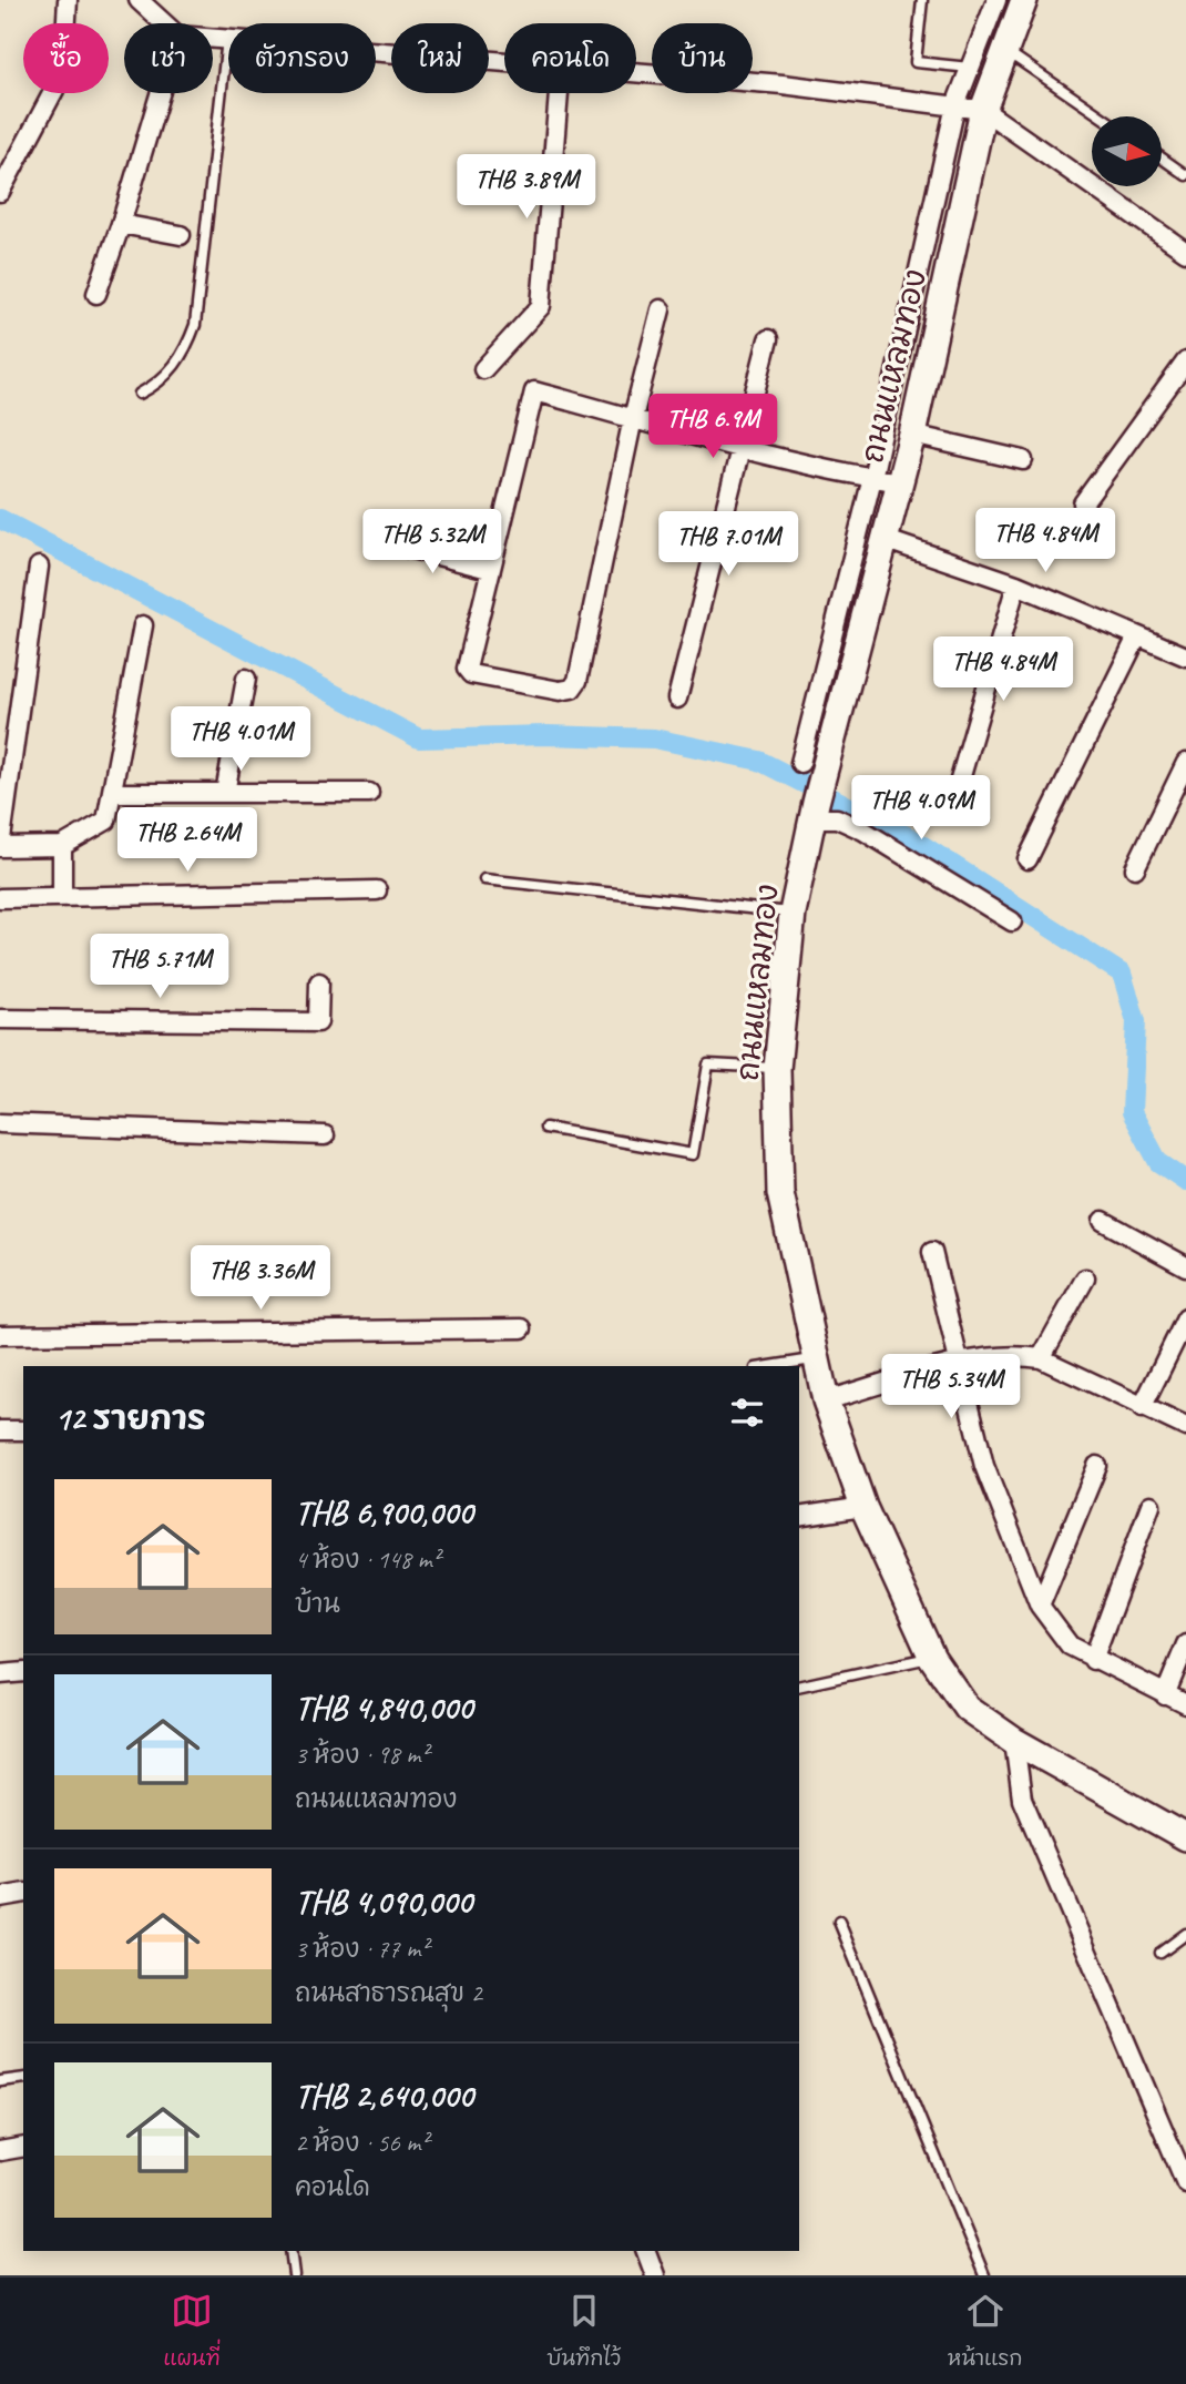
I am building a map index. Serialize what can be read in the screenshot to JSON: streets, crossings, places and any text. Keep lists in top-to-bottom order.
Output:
{
  "streets": {
    "main road": ["ถนนแหลมทอง"]
  },
  "north": "right",
  "page": {
    "chip": [
      "ซื้อ",
      "เช่า",
      "ตัวกรอง",
      "ใหม่",
      "คอนโด",
      "บ้าน"
    ],
    "price": [
      "THB 3.89M",
      "THB 6.9M",
      "THB 4.84M",
      "THB 5.32M",
      "THB 7.01M",
      "THB 4.84M",
      "THB 4.01M",
      "THB 4.09M",
      "THB 2.64M",
      "THB 5.71M",
      "THB 3.36M",
      "THB 5.34M"
    ],
    "heading": "12 รายการ",
    "list": [
      {
        "name": "THB 6,900,000",
        "note": "4 ห้อง · 148 m² · บ้าน"
      },
      {
        "name": "THB 4,840,000",
        "note": "3 ห้อง · 98 m² · ถนนแหลมทอง"
      },
      {
        "name": "THB 4,090,000",
        "note": "3 ห้อง · 77 m² · ถนนสาธารณสุข 2"
      },
      {
        "name": "THB 2,640,000",
        "note": "2 ห้อง · 56 m² · คอนโด"
      }
    ],
    "tabs": ["แผนที่", "บันทึกไว้", "หน้าแรก"]
  }
}
